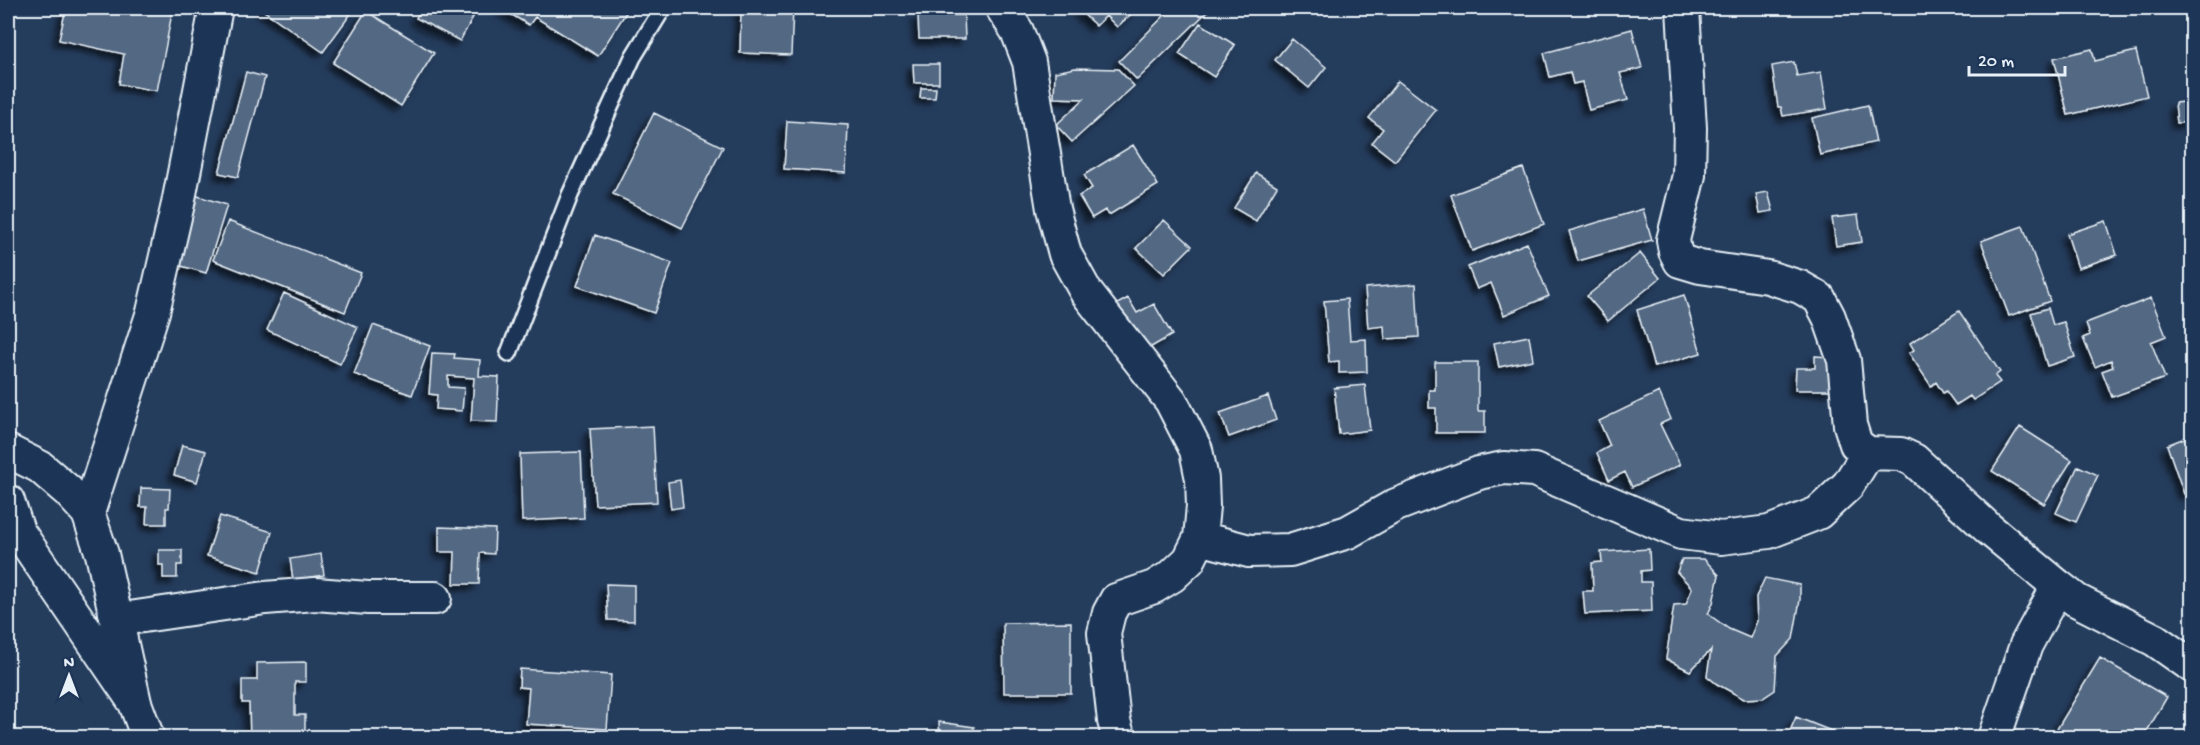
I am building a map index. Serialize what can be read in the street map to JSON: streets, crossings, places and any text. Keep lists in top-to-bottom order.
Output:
{
  "scale_bar": "20 m",
  "north": "top"
}
